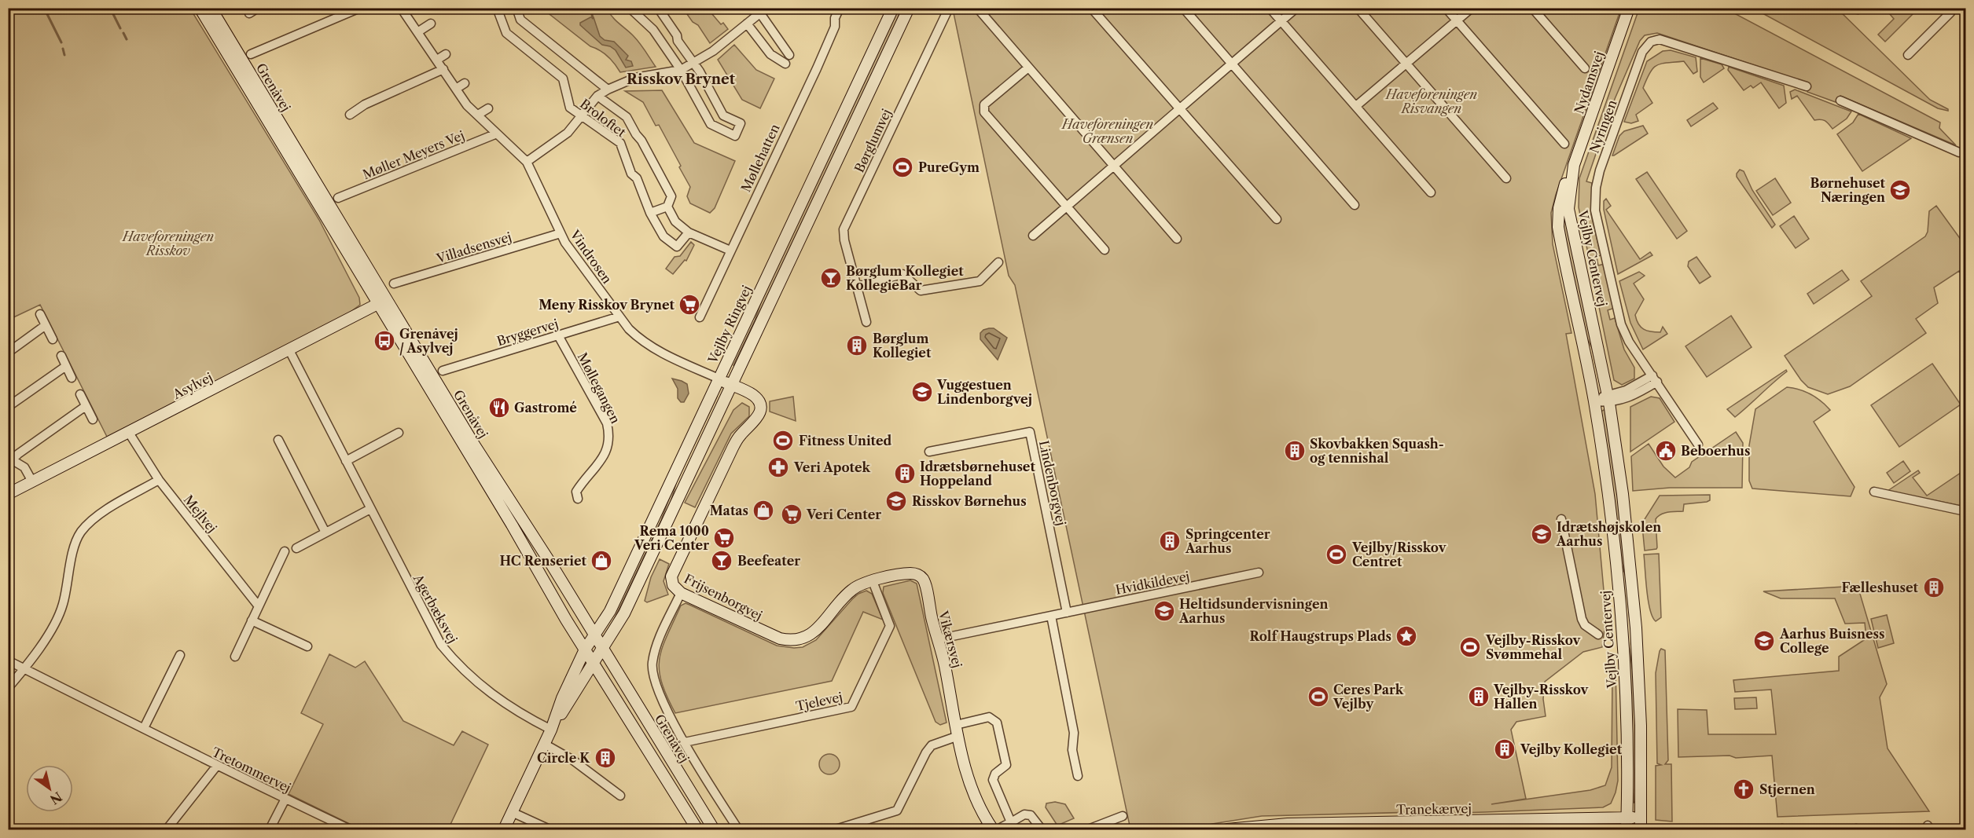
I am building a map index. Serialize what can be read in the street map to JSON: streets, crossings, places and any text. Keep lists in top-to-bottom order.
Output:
{
  "streets": {
    "street": [
      "Nydamsvej",
      "Grenåvej",
      "Broloftet",
      "Nyringen",
      "Børglumvej",
      "Møller Meyers Vej",
      "Møllehatten",
      "Villadsensvej",
      "Vindrosen",
      "Vejlby Centervej",
      "Vejlby Ringvej",
      "Bryggervej",
      "Asylvej",
      "Møllegangen",
      "Lindenborgvej",
      "Mejlvej",
      "Hvidkildevej",
      "Frijsenborgvej",
      "Agerbæksvej",
      "Vikærsvej",
      "Tjelevej",
      "Tretommervej",
      "Tranekærvej"
    ]
  },
  "crossings": [
    ["Nydamsvej", "Vejlby Centervej"],
    ["Grenåvej", "Vejlby Ringvej"],
    ["Grenåvej", "Asylvej"],
    ["Broloftet", "Møllehatten"],
    ["Møller Meyers Vej", "Vindrosen"],
    ["Villadsensvej", "Vindrosen"],
    ["Vindrosen", "Vejlby Ringvej"],
    ["Vindrosen", "Bryggervej"],
    ["Vindrosen", "Frijsenborgvej"],
    ["Vejlby Centervej", "Tranekærvej"],
    ["Vejlby Ringvej", "Frijsenborgvej"],
    ["Vejlby Ringvej", "Agerbæksvej"],
    ["Bryggervej", "Møllegangen"],
    ["Asylvej", "Mejlvej"],
    ["Asylvej", "Agerbæksvej"],
    ["Lindenborgvej", "Hvidkildevej"],
    ["Hvidkildevej", "Vikærsvej"],
    ["Frijsenborgvej", "Vikærsvej"],
    ["Frijsenborgvej", "Tjelevej"]
  ],
  "districts": ["Risskov Brynet"],
  "parks": ["Haveforeningen Risvangen", "Haveforeningen Grænsen", "Haveforeningen Risskov"],
  "places": {
    "sports": [
      "PureGym",
      "Fitness United",
      "Vejlby/Risskov Centret",
      "Vejlby-Risskov Svømmehal",
      "Ceres Park Vejlby"
    ],
    "school or university": [
      "Børnehuset Næringen",
      "Vuggestuen Lindenborgvej",
      "Risskov Børnehus",
      "Idrætshøjskolen Aarhus",
      "Heltidsundervisningen Aarhus",
      "Aarhus Buisness College"
    ],
    "bar": ["Børglum Kollegiet KollegieBar", "Beefeater"],
    "supermarket": ["Meny Risskov Brynet", "Veri Center", "Rema 1000 Veri Center"],
    "bus stop": ["Grenåvej / Asylvej"],
    "building": [
      "Børglum Kollegiet",
      "Skovbakken Squash- og tennishal",
      "Idrætsbørnehuset Hoppeland",
      "Springcenter Aarhus",
      "Fælleshuset",
      "Vejlby-Risskov Hallen",
      "Vejlby Kollegiet",
      "Circle K"
    ],
    "restaurant": ["Gastromé"],
    "public building": ["Beboerhus"],
    "pharmacy": ["Veri Apotek"],
    "shop": ["Matas", "HC Renseriet"],
    "place": ["Rolf Haugstrups Plads"],
    "church": ["Stjernen"]
  },
  "north": "bottom right"
}
